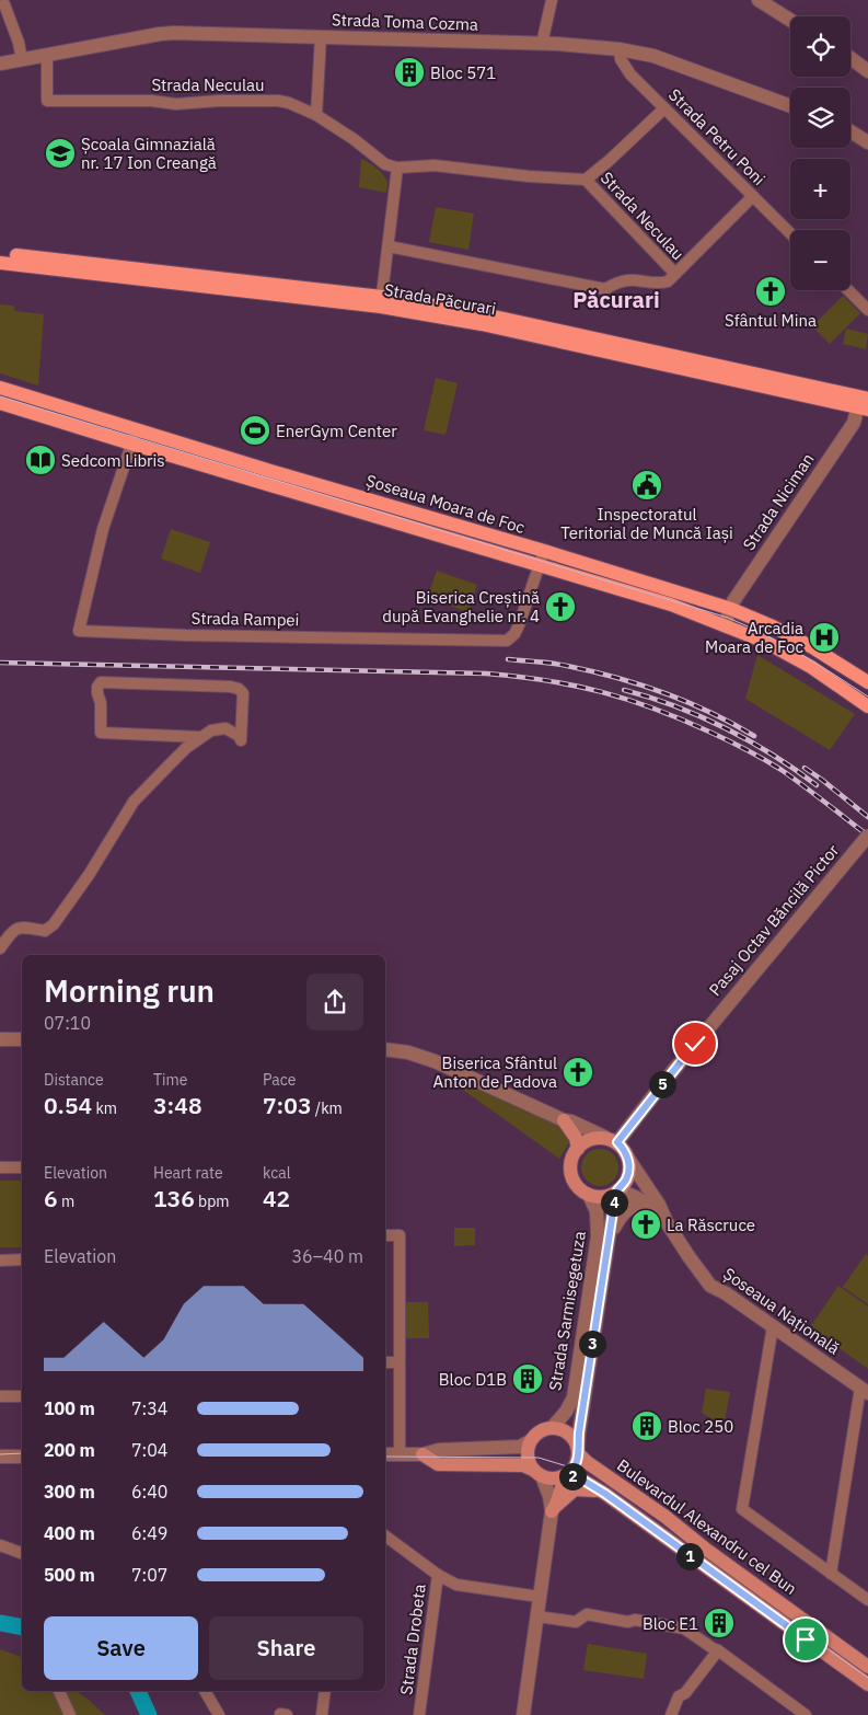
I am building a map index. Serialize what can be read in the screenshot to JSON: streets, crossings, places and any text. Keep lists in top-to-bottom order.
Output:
{
  "streets": {
    "main road": ["Strada Păcurari", "Șoseaua Moara de Foc", "Bulevardul Alexandru cel Bun"],
    "street": [
      "Strada Toma Cozma",
      "Strada Neculau",
      "Strada Petru Poni",
      "Strada Niciman",
      "Strada Rampei",
      "Pasaj Octav Băncilă Pictor",
      "Strada Sarmisegetuza",
      "Șoseaua Națională",
      "Strada Drobeta"
    ]
  },
  "crossings": [
    ["Strada Toma Cozma", "Strada Neculau"],
    ["Strada Toma Cozma", "Strada Petru Poni"],
    ["Strada Neculau", "Strada Petru Poni"],
    ["Strada Păcurari", "Strada Niciman"],
    ["Strada Niciman", "Șoseaua Moara de Foc"],
    ["Șoseaua Moara de Foc", "Strada Rampei"],
    ["Pasaj Octav Băncilă Pictor", "Strada Sarmisegetuza"],
    ["Pasaj Octav Băncilă Pictor", "Șoseaua Națională"],
    ["Strada Sarmisegetuza", "Șoseaua Națională"],
    ["Strada Sarmisegetuza", "Bulevardul Alexandru cel Bun"]
  ],
  "districts": ["Păcurari"],
  "places": {
    "building": [
      "Bloc 571",
      "Bloc D1B",
      "Bloc 250",
      "Bloc E1"
    ],
    "school or university": ["Școala Gimnazială nr. 17 Ion Creangă"],
    "church": [
      "Sfântul Mina",
      "Biserica Creștină după Evanghelie nr. 4",
      "Biserica Sfântul Anton de Padova",
      "La Răscruce"
    ],
    "sports": ["EnerGym Center"],
    "library": ["Sedcom Libris"],
    "public building": ["Inspectoratul Teritorial de Muncă Iași"],
    "hospital": ["Arcadia Moara de Foc"]
  },
  "page": {
    "map_buttons": ["+", "−"],
    "heading": ["Morning run", "07:10"],
    "stats": [
      ["Distance", "0.54 km"],
      ["Time", "3:48"],
      ["Pace", "7:03 /km"],
      ["Elevation", "6 m"],
      ["Heart rate", "136 bpm"],
      ["kcal", "42"]
    ],
    "pins": [
      "5",
      "4",
      "3",
      "2",
      "1"
    ],
    "chart": ["Elevation", "36–40 m"],
    "list": [
      {
        "name": "100 m",
        "note": "7:34"
      },
      {
        "name": "200 m",
        "note": "7:04"
      },
      {
        "name": "300 m",
        "note": "6:40"
      },
      {
        "name": "400 m",
        "note": "6:49"
      },
      {
        "name": "500 m",
        "note": "7:07"
      }
    ],
    "buttons": ["Save", "Share"]
  }
}
